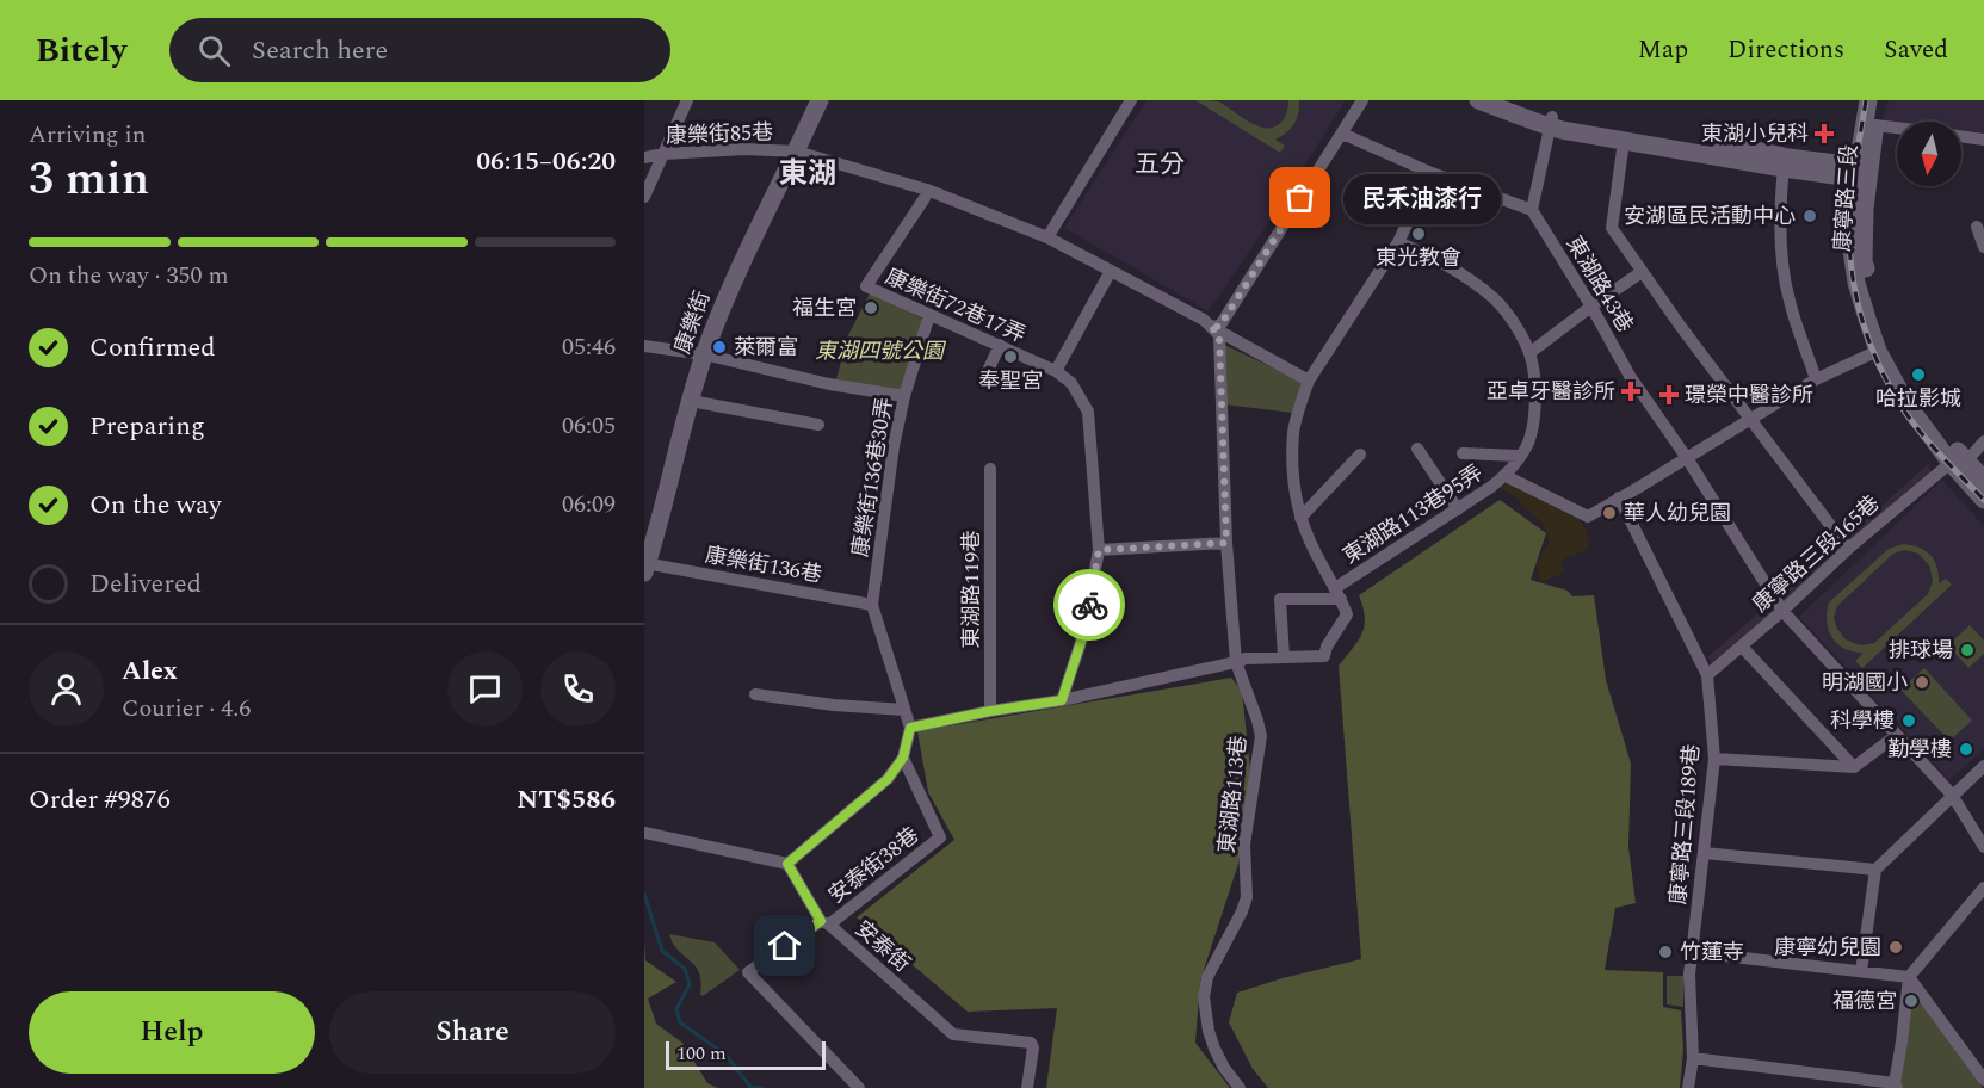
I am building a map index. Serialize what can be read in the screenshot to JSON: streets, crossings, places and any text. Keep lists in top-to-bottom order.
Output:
{
  "streets": {
    "street": [
      "康樂街85巷",
      "康寧路三段",
      "東湖路43巷",
      "康樂街72巷17弄",
      "康樂街",
      "康樂街136巷30弄",
      "東湖路113巷95弄",
      "康寧路三段165巷",
      "康樂街136巷",
      "東湖路119巷",
      "東湖路113巷",
      "康寧路三段189巷",
      "安泰街38巷",
      "安泰街"
    ]
  },
  "crossings": [
    ["康樂街85巷", "康樂街72巷17弄"],
    ["康樂街85巷", "康樂街"],
    ["康樂街85巷", "東湖路113巷"],
    ["康寧路三段", "康寧路三段165巷"],
    ["東湖路43巷", "康寧路三段165巷"],
    ["康樂街72巷17弄", "康樂街136巷30弄"],
    ["康樂街", "康樂街136巷"],
    ["康樂街136巷30弄", "康樂街136巷"],
    ["康寧路三段165巷", "康寧路三段189巷"],
    ["安泰街38巷", "安泰街"]
  ],
  "districts": ["五分", "東湖"],
  "parks": ["東湖四號公園"],
  "places": {
    "health": ["東湖小兒科", "亞卓牙醫診所", "璟榮中醫診所"],
    "other": [
      "民禾油漆行",
      "安湖區民活動中心",
      "東光教會",
      "福生宮",
      "萊爾富",
      "奉聖宮",
      "哈拉影城",
      "華人幼兒園",
      "排球場",
      "明湖國小",
      "科學樓",
      "勤學樓",
      "康寧幼兒園",
      "竹蓮寺",
      "福德宮"
    ]
  },
  "scale_bar": "100 m",
  "north": "bottom",
  "page": {
    "header": "Bitely",
    "search": "Search here",
    "nav": ["Map", "Directions", "Saved"],
    "heading": ["3 min", "Arriving in", "06:15–06:20"],
    "panel": [
      "Alex",
      "Courier · 4.6",
      "Order #9876",
      "NT$586"
    ],
    "bubble": "民禾油漆行",
    "bar": "On the way · 350 m",
    "list": [
      ["Confirmed", "05:46"],
      ["Preparing", "06:05"],
      ["On the way", "06:09"],
      "Delivered"
    ],
    "buttons": ["Help", "Share"],
    "scale": "100 m"
  }
}
